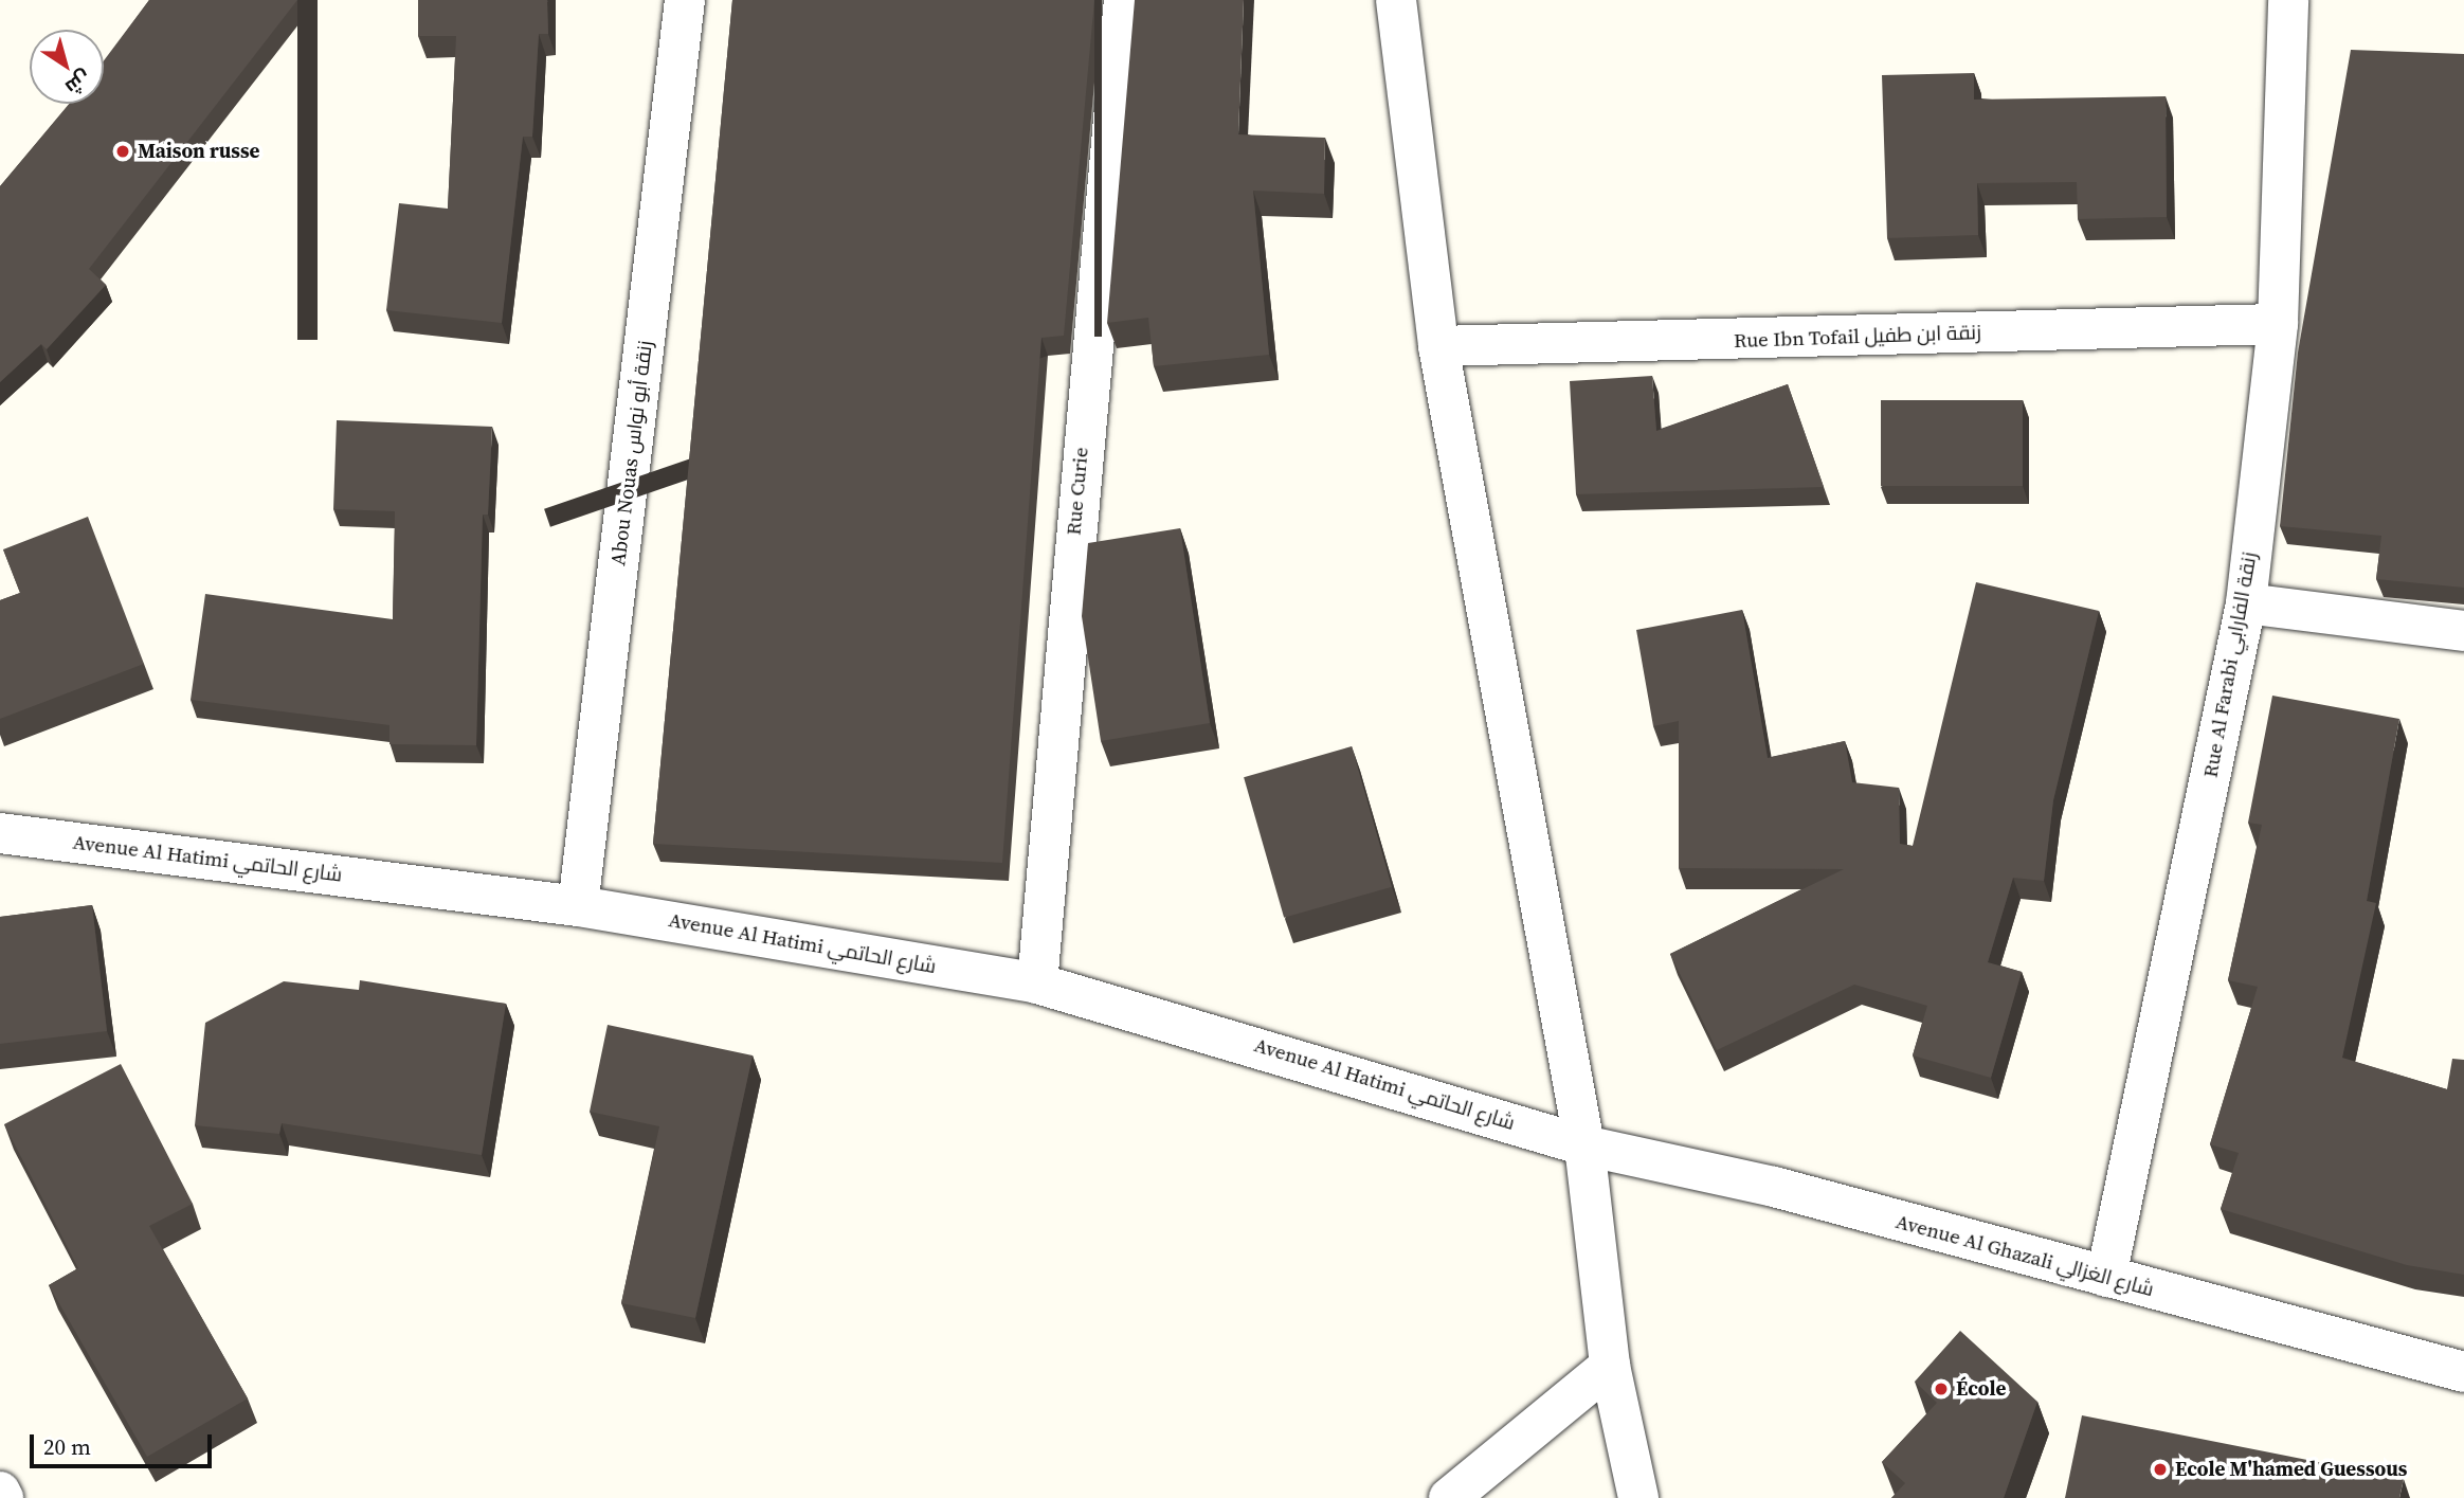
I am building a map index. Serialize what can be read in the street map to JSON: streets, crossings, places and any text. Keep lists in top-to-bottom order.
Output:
{
  "streets": {
    "street": [
      "Rue Ibn Tofail زنقة ابن طفيل",
      "Abou Nouas زنقة أبو نواس",
      "Rue Curie",
      "Rue Al Farabi زنقة الفارابي",
      "Avenue Al Hatimi شارع الحاتمي",
      "Avenue Al Ghazali شارع الغزالي"
    ]
  },
  "crossings": [
    ["Rue Ibn Tofail زنقة ابن طفيل", "Rue Al Farabi زنقة الفارابي"],
    ["Abou Nouas زنقة أبو نواس", "Avenue Al Hatimi شارع الحاتمي"],
    ["Rue Curie", "Avenue Al Hatimi شارع الحاتمي"],
    ["Rue Al Farabi زنقة الفارابي", "Avenue Al Ghazali شارع الغزالي"],
    ["Avenue Al Hatimi شارع الحاتمي", "Avenue Al Ghazali شارع الغزالي"]
  ],
  "places": ["Maison russe", "École", "Ecole M'hamed Guessous"],
  "scale_bar": "20 m",
  "north": "bottom right"
}
